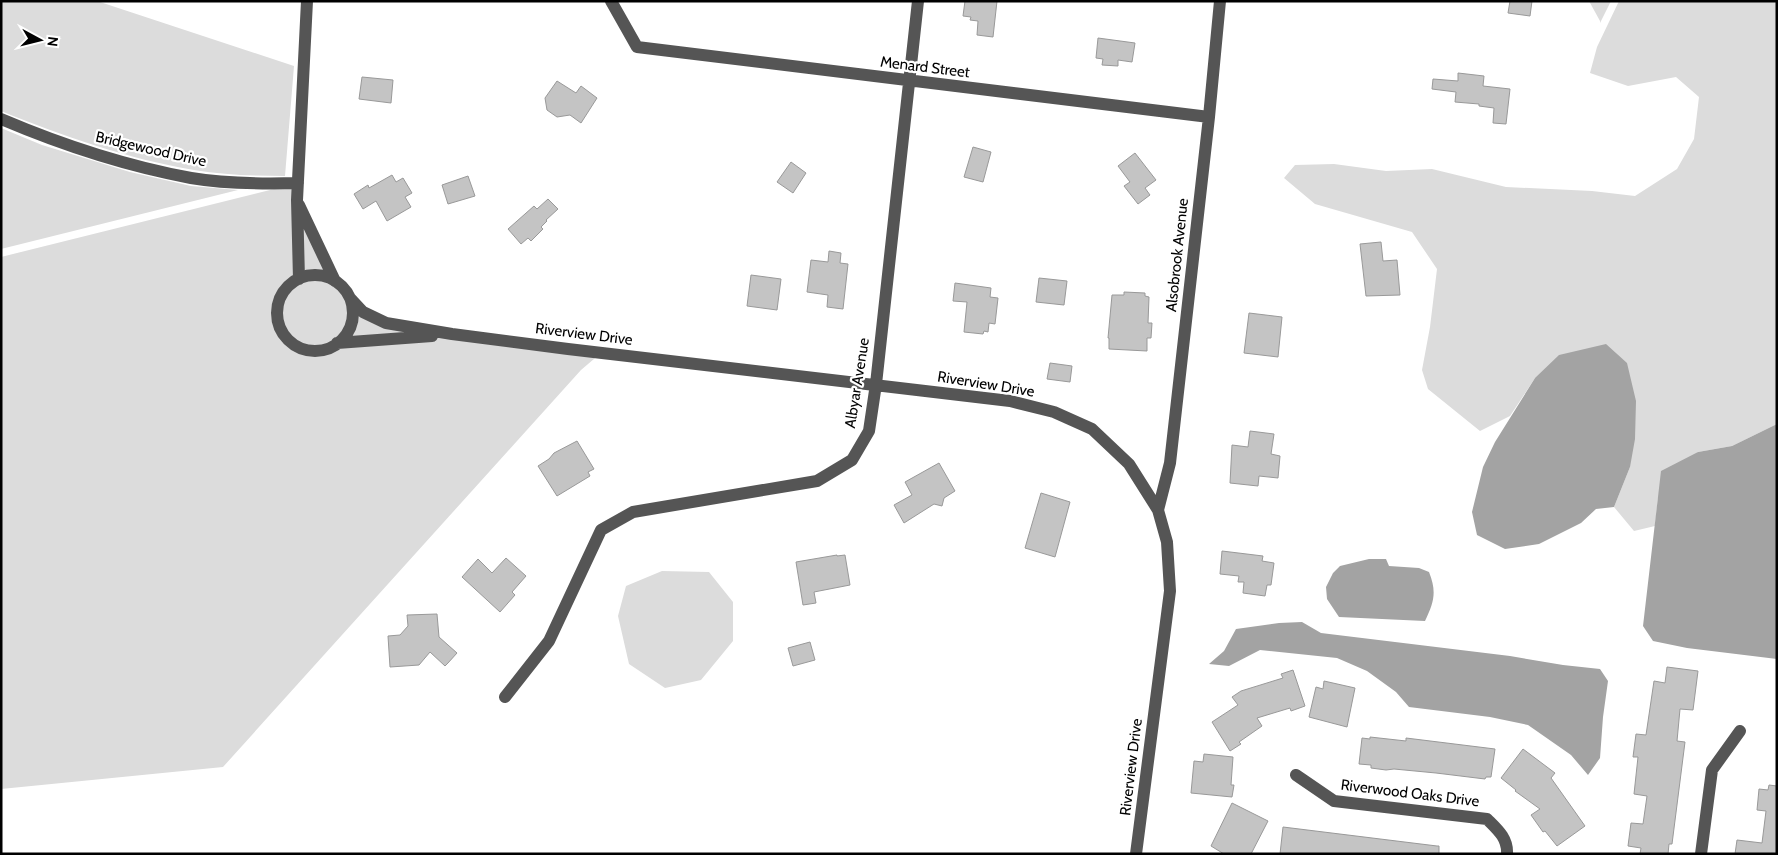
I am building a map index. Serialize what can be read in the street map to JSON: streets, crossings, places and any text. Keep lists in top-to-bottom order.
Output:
{
  "streets": {
    "street": [
      "Menard Street",
      "Bridgewood Drive",
      "Alsobrook Avenue",
      "Riverview Drive",
      "Albyar Avenue",
      "Riverwood Oaks Drive"
    ]
  },
  "crossings": [
    ["Menard Street", "Alsobrook Avenue"],
    ["Menard Street", "Albyar Avenue"],
    ["Bridgewood Drive", "Riverview Drive"],
    ["Alsobrook Avenue", "Riverview Drive"],
    ["Riverview Drive", "Albyar Avenue"]
  ],
  "north": "right"
}
